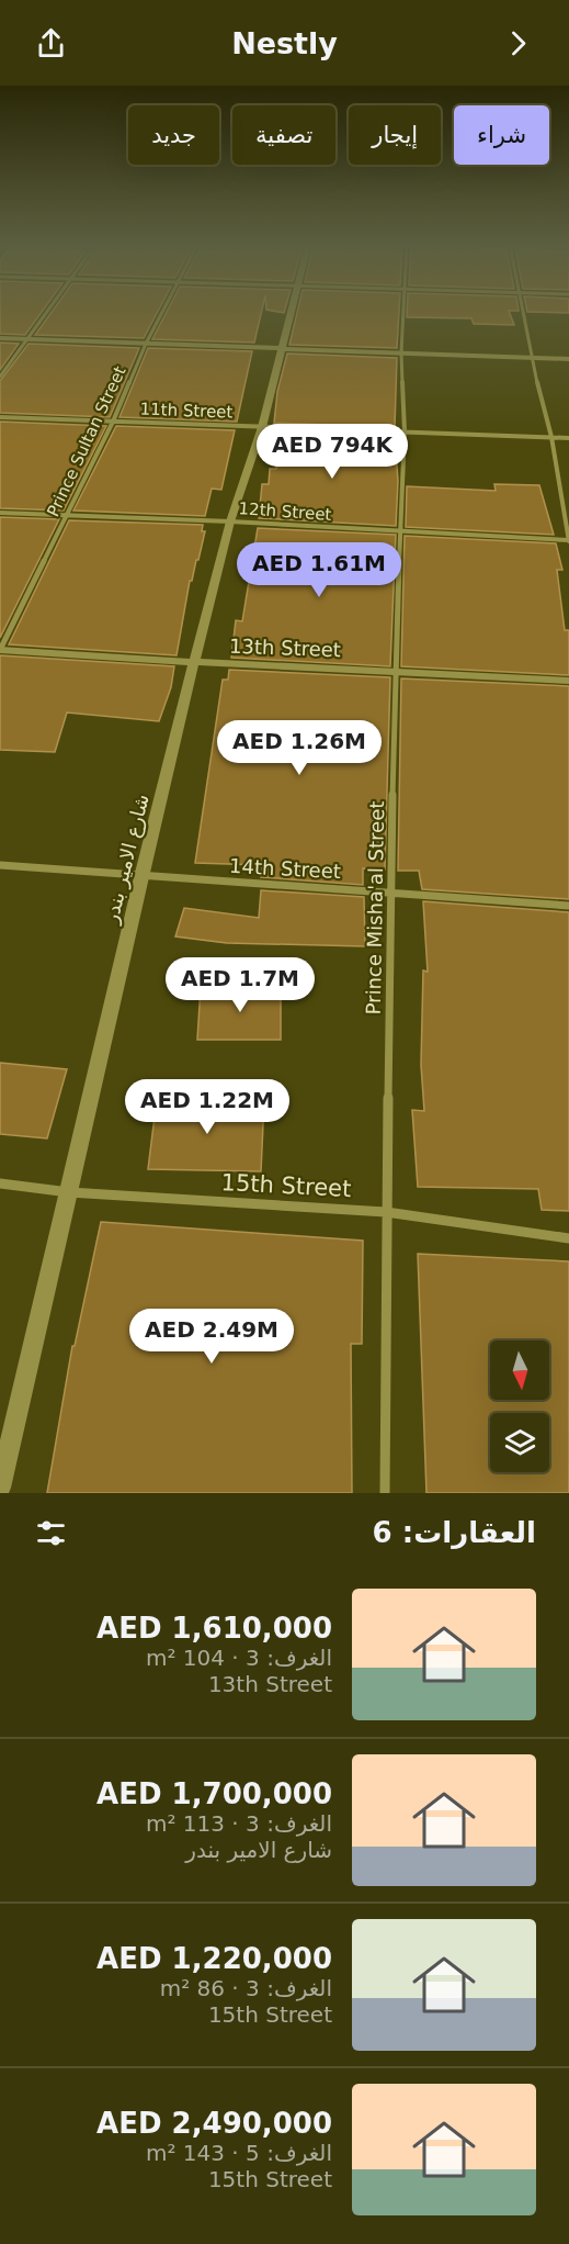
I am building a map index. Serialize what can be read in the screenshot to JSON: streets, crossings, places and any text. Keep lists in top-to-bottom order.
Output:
{
  "streets": {
    "street": [
      "11th Street",
      "Prince Sultan Street",
      "12th Street",
      "13th Street",
      "شارع الامير بندر",
      "14th Street",
      "Prince Misha'al Street",
      "15th Street"
    ]
  },
  "crossings": [
    ["11th Street", "Prince Sultan Street"],
    ["11th Street", "شارع الامير بندر"],
    ["11th Street", "Prince Misha'al Street"],
    ["Prince Sultan Street", "12th Street"],
    ["Prince Sultan Street", "13th Street"],
    ["12th Street", "شارع الامير بندر"],
    ["12th Street", "Prince Misha'al Street"],
    ["13th Street", "شارع الامير بندر"],
    ["13th Street", "Prince Misha'al Street"],
    ["شارع الامير بندر", "14th Street"],
    ["شارع الامير بندر", "15th Street"],
    ["14th Street", "Prince Misha'al Street"],
    ["Prince Misha'al Street", "15th Street"]
  ],
  "north": "bottom",
  "page": {
    "header": "Nestly",
    "chip": [
      "شراء",
      "إيجار",
      "تصفية",
      "جديد"
    ],
    "price": [
      "AED 794K",
      "AED 1.61M",
      "AED 1.26M",
      "AED 1.7M",
      "AED 1.22M",
      "AED 2.49M"
    ],
    "heading": "العقارات: 6",
    "list": [
      {
        "name": "AED 1,610,000",
        "note": "الغرف: 3 · 104 m² · 13th Street"
      },
      {
        "name": "AED 1,700,000",
        "note": "الغرف: 3 · 113 m² · شارع الامير بندر"
      },
      {
        "name": "AED 1,220,000",
        "note": "الغرف: 3 · 86 m² · 15th Street"
      },
      {
        "name": "AED 2,490,000",
        "note": "الغرف: 5 · 143 m² · 15th Street"
      }
    ]
  }
}
